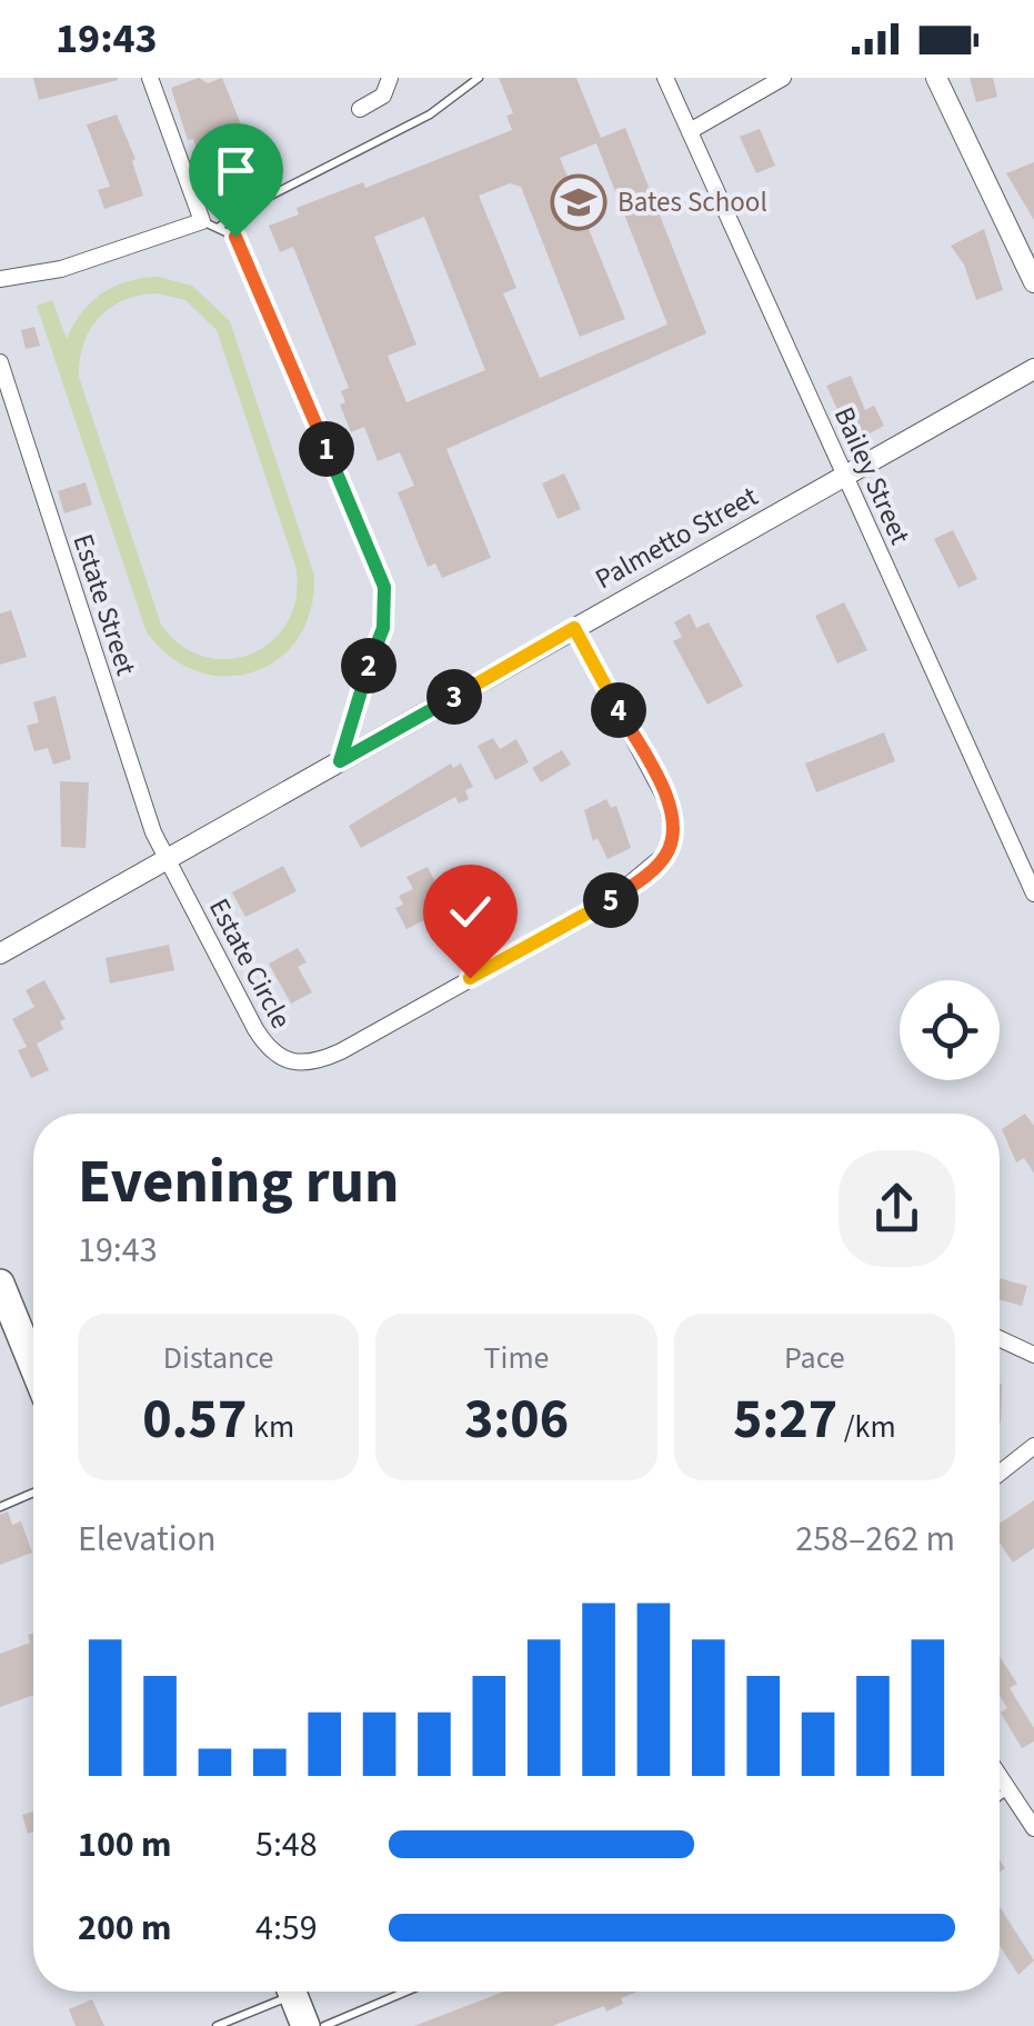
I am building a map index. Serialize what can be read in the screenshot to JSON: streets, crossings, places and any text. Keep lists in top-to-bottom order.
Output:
{
  "streets": {
    "street": [
      "Bailey Street",
      "Palmetto Street",
      "Estate Street",
      "Estate Circle"
    ]
  },
  "crossings": [
    ["Bailey Street", "Palmetto Street"],
    ["Palmetto Street", "Estate Street"],
    ["Palmetto Street", "Estate Circle"],
    ["Estate Street", "Estate Circle"]
  ],
  "places": {
    "school or university": ["Bates School"]
  },
  "page": {
    "status": "19:43",
    "pins": [
      "1",
      "2",
      "3",
      "4",
      "5"
    ],
    "heading": ["Evening run", "19:43"],
    "stats": [
      ["Distance", "0.57 km"],
      ["Time", "3:06"],
      ["Pace", "5:27 /km"]
    ],
    "chart": ["Elevation", "258–262 m"],
    "list": [
      {
        "name": "100 m",
        "note": "5:48"
      },
      {
        "name": "200 m",
        "note": "4:59"
      }
    ]
  }
}
